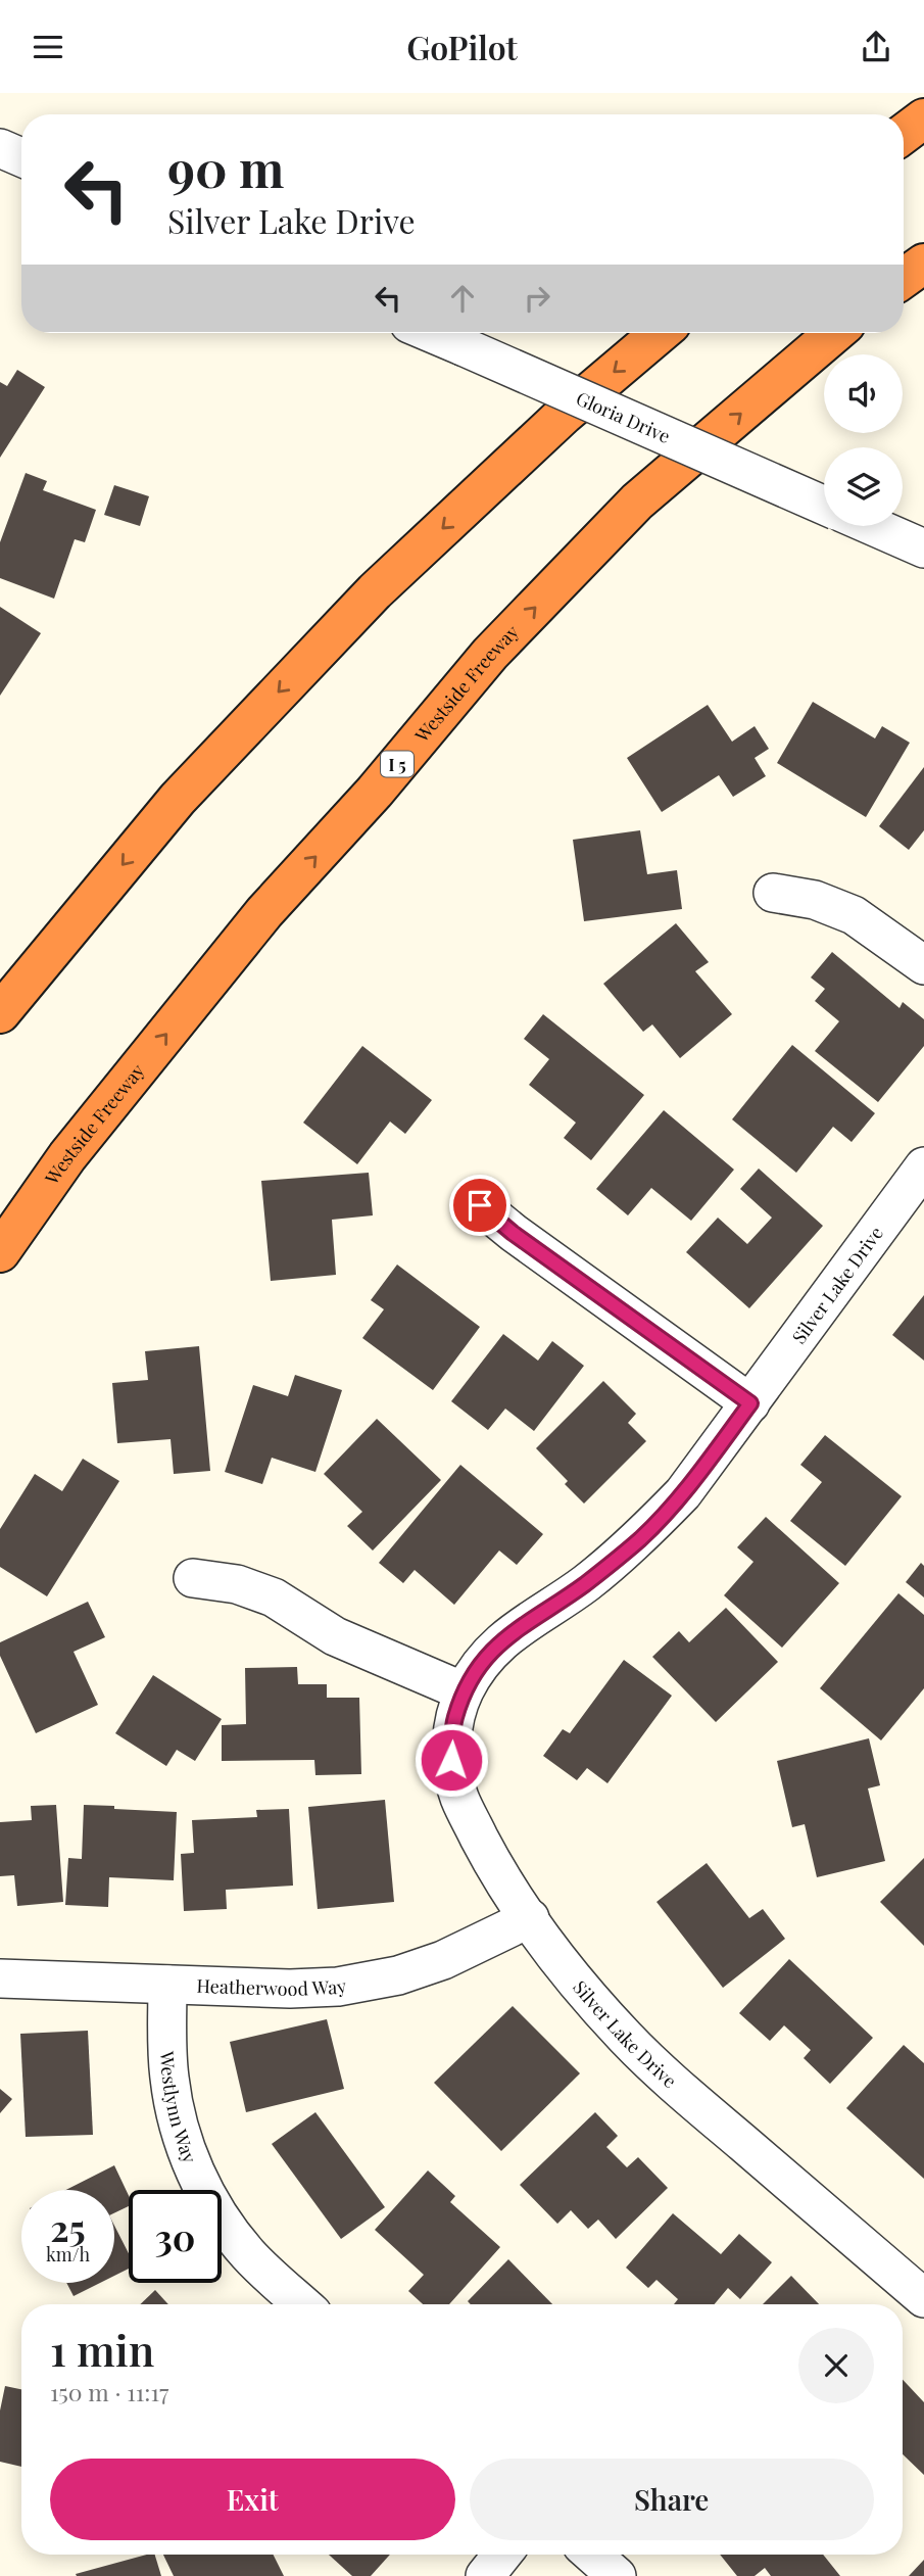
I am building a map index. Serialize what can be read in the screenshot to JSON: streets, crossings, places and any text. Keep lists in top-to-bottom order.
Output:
{
  "streets": {
    "highway": ["Westside Freeway", "I 5"],
    "street": [
      "Gloria Drive",
      "Silver Lake Drive",
      "Heatherwood Way",
      "Westlynn Way"
    ]
  },
  "crossings": [
    ["Silver Lake Drive", "Heatherwood Way"],
    ["Heatherwood Way", "Westlynn Way"]
  ],
  "page": {
    "header": "GoPilot",
    "turn": ["90 m", "Silver Lake Drive"],
    "speed": "25 km/h",
    "limit": "30",
    "heading": ["1 min", "150 m · 11:17"],
    "buttons": ["Exit", "Share"]
  }
}
